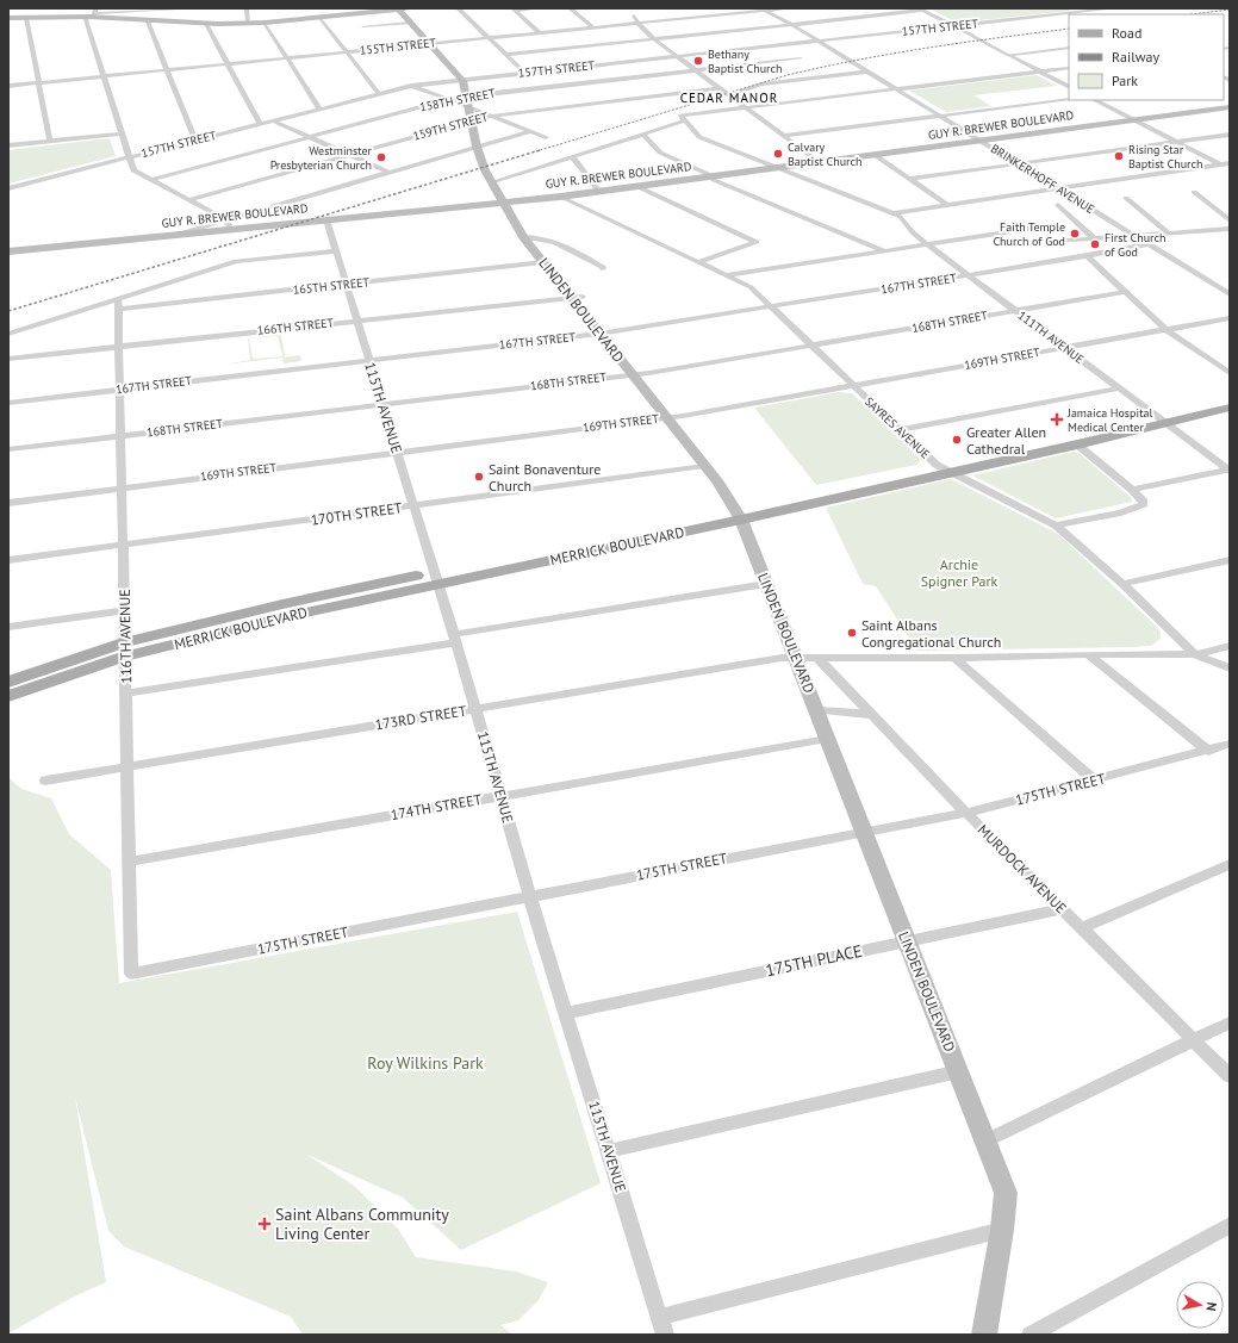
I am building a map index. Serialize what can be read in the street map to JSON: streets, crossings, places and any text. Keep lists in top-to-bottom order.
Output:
{
  "streets": {
    "main road": ["GUY R. BREWER BOULEVARD", "LINDEN BOULEVARD", "MERRICK BOULEVARD"],
    "street": [
      "157TH STREET",
      "155TH STREET",
      "158TH STREET",
      "159TH STREET",
      "BRINKERHOFF AVENUE",
      "167TH STREET",
      "165TH STREET",
      "168TH STREET",
      "166TH STREET",
      "111TH AVENUE",
      "169TH STREET",
      "115TH AVENUE",
      "SAYRES AVENUE",
      "170TH STREET",
      "116TH AVENUE",
      "173RD STREET",
      "175TH STREET",
      "174TH STREET",
      "MURDOCK AVENUE",
      "175TH PLACE"
    ]
  },
  "crossings": [
    ["157TH STREET", "BRINKERHOFF AVENUE"],
    ["157TH STREET", "LINDEN BOULEVARD"],
    ["155TH STREET", "BRINKERHOFF AVENUE"],
    ["155TH STREET", "LINDEN BOULEVARD"],
    ["158TH STREET", "LINDEN BOULEVARD"],
    ["GUY R. BREWER BOULEVARD", "BRINKERHOFF AVENUE"],
    ["GUY R. BREWER BOULEVARD", "LINDEN BOULEVARD"],
    ["GUY R. BREWER BOULEVARD", "111TH AVENUE"],
    ["GUY R. BREWER BOULEVARD", "115TH AVENUE"],
    ["GUY R. BREWER BOULEVARD", "SAYRES AVENUE"],
    ["159TH STREET", "LINDEN BOULEVARD"],
    ["BRINKERHOFF AVENUE", "167TH STREET"],
    ["167TH STREET", "LINDEN BOULEVARD"],
    ["167TH STREET", "111TH AVENUE"],
    ["167TH STREET", "115TH AVENUE"],
    ["167TH STREET", "SAYRES AVENUE"],
    ["167TH STREET", "116TH AVENUE"],
    ["165TH STREET", "LINDEN BOULEVARD"],
    ["165TH STREET", "115TH AVENUE"],
    ["165TH STREET", "116TH AVENUE"],
    ["LINDEN BOULEVARD", "168TH STREET"],
    ["LINDEN BOULEVARD", "166TH STREET"],
    ["LINDEN BOULEVARD", "169TH STREET"],
    ["LINDEN BOULEVARD", "170TH STREET"],
    ["LINDEN BOULEVARD", "MERRICK BOULEVARD"],
    ["LINDEN BOULEVARD", "173RD STREET"],
    ["LINDEN BOULEVARD", "175TH STREET"],
    ["LINDEN BOULEVARD", "174TH STREET"],
    ["LINDEN BOULEVARD", "175TH PLACE"],
    ["168TH STREET", "111TH AVENUE"],
    ["168TH STREET", "115TH AVENUE"],
    ["168TH STREET", "SAYRES AVENUE"],
    ["168TH STREET", "116TH AVENUE"],
    ["166TH STREET", "115TH AVENUE"],
    ["166TH STREET", "116TH AVENUE"],
    ["111TH AVENUE", "169TH STREET"],
    ["111TH AVENUE", "MERRICK BOULEVARD"],
    ["169TH STREET", "115TH AVENUE"],
    ["169TH STREET", "SAYRES AVENUE"],
    ["169TH STREET", "116TH AVENUE"],
    ["115TH AVENUE", "170TH STREET"],
    ["115TH AVENUE", "MERRICK BOULEVARD"],
    ["115TH AVENUE", "173RD STREET"],
    ["115TH AVENUE", "175TH STREET"],
    ["115TH AVENUE", "174TH STREET"],
    ["115TH AVENUE", "175TH PLACE"],
    ["SAYRES AVENUE", "MERRICK BOULEVARD"],
    ["SAYRES AVENUE", "173RD STREET"],
    ["170TH STREET", "116TH AVENUE"],
    ["MERRICK BOULEVARD", "116TH AVENUE"],
    ["116TH AVENUE", "173RD STREET"],
    ["116TH AVENUE", "175TH STREET"],
    ["116TH AVENUE", "174TH STREET"],
    ["173RD STREET", "MURDOCK AVENUE"],
    ["175TH STREET", "MURDOCK AVENUE"],
    ["MURDOCK AVENUE", "175TH PLACE"]
  ],
  "districts": ["CEDAR MANOR"],
  "parks": ["Archie Spigner Park", "Roy Wilkins Park"],
  "places": {
    "other": [
      "Bethany Baptist Church",
      "Calvary Baptist Church",
      "Rising Star Baptist Church",
      "Westminster Presbyterian Church",
      "Faith Temple Church of God",
      "First Church of God",
      "Greater Allen Cathedral",
      "Saint Bonaventure Church",
      "Saint Albans Congregational Church"
    ],
    "health": ["Jamaica Hospital Medical Center", "Saint Albans Community Living Center"]
  },
  "legend": ["Road", "Railway", "Park"],
  "north": "right"
}
